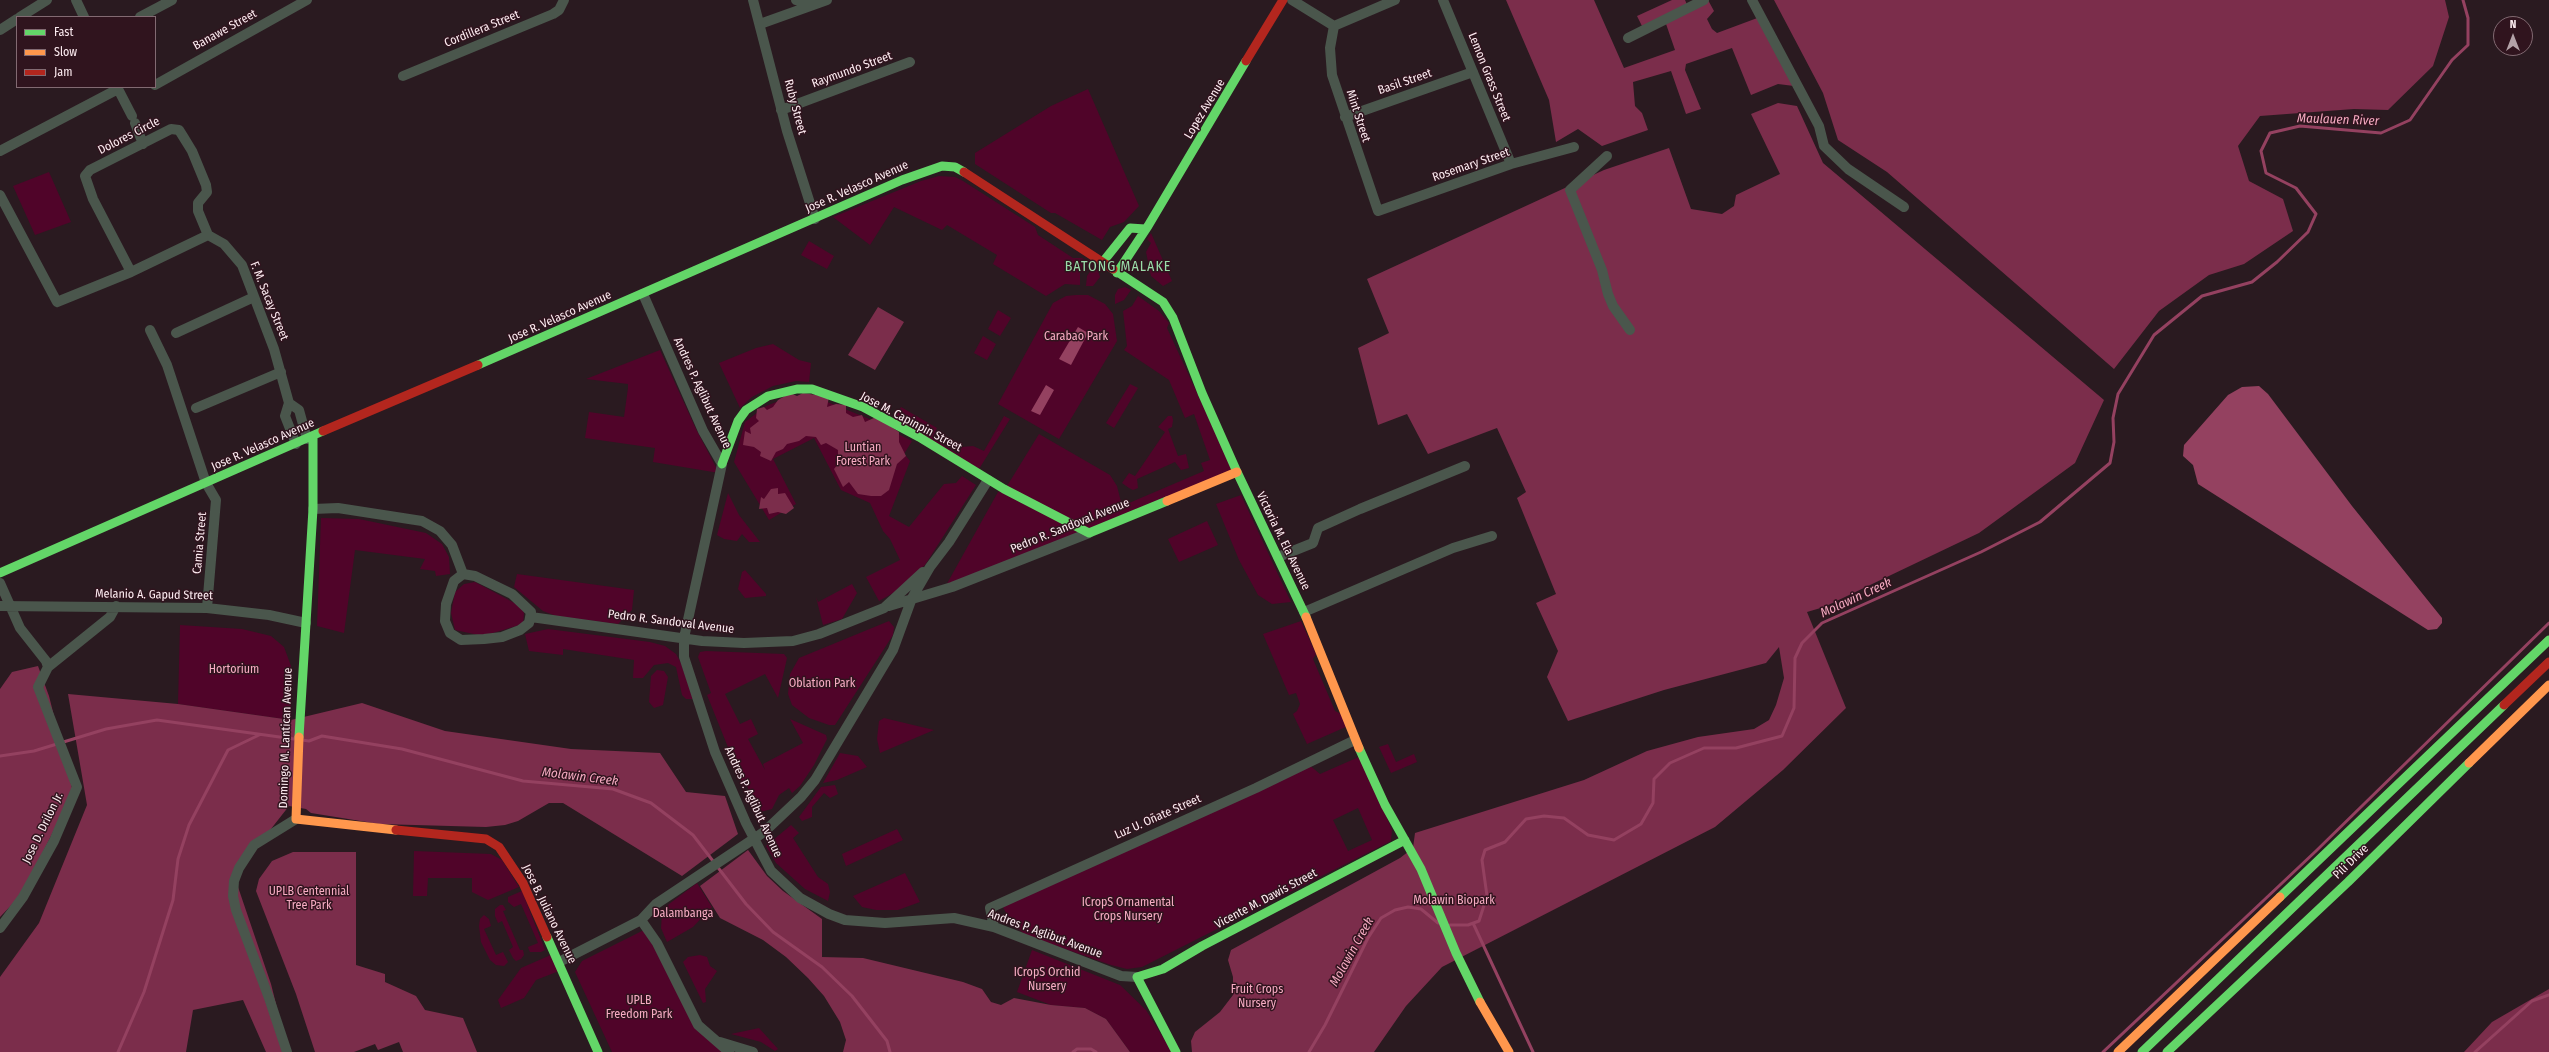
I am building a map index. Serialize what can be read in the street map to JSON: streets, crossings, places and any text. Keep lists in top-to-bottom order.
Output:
{
  "streets": {
    "street": [
      "Cordillera Street",
      "Banawe Street",
      "Raymundo Street",
      "Lemon Grass Street",
      "Basil Street",
      "Ruby Street",
      "Lopez Avenue",
      "Mint Street",
      "Dolores Circle",
      "Rosemary Street",
      "Jose R. Velasco Avenue",
      "F. M. Sacay Street",
      "Andres P. Aglibut Avenue",
      "Jose M. Capinpin Street",
      "Pedro R. Sandoval Avenue",
      "Victoria M. Ela Avenue",
      "Camia Street",
      "Melanio A. Gapud Street",
      "Domingo M. Lantican Avenue",
      "Luz U. Oñate Street",
      "Jose D. Drilon Jr.",
      "Pili Drive",
      "Vicente M. Dawis Street",
      "Jose B. Juliano Avenue"
    ]
  },
  "crossings": [
    ["Raymundo Street", "Ruby Street"],
    ["Lemon Grass Street", "Basil Street"],
    ["Lemon Grass Street", "Rosemary Street"],
    ["Basil Street", "Mint Street"],
    ["Ruby Street", "Jose R. Velasco Avenue"],
    ["Lopez Avenue", "Jose R. Velasco Avenue"],
    ["Lopez Avenue", "Victoria M. Ela Avenue"],
    ["Mint Street", "Rosemary Street"],
    ["Dolores Circle", "F. M. Sacay Street"],
    ["Jose R. Velasco Avenue", "Andres P. Aglibut Avenue"],
    ["Jose R. Velasco Avenue", "Victoria M. Ela Avenue"],
    ["Jose R. Velasco Avenue", "Camia Street"],
    ["Jose R. Velasco Avenue", "Domingo M. Lantican Avenue"],
    ["Andres P. Aglibut Avenue", "Jose M. Capinpin Street"],
    ["Andres P. Aglibut Avenue", "Pedro R. Sandoval Avenue"],
    ["Andres P. Aglibut Avenue", "Luz U. Oñate Street"],
    ["Andres P. Aglibut Avenue", "Vicente M. Dawis Street"],
    ["Jose M. Capinpin Street", "Pedro R. Sandoval Avenue"],
    ["Pedro R. Sandoval Avenue", "Victoria M. Ela Avenue"],
    ["Victoria M. Ela Avenue", "Luz U. Oñate Street"],
    ["Victoria M. Ela Avenue", "Vicente M. Dawis Street"],
    ["Camia Street", "Melanio A. Gapud Street"],
    ["Melanio A. Gapud Street", "Domingo M. Lantican Avenue"],
    ["Melanio A. Gapud Street", "Jose D. Drilon Jr."],
    ["Domingo M. Lantican Avenue", "Jose B. Juliano Avenue"]
  ],
  "districts": ["BATONG MALAKE"],
  "water": ["Maulauen River", "Molawin Creek"],
  "parks": [
    "Carabao Park",
    "Luntian Forest Park",
    "Hortorium",
    "Oblation Park",
    "UPLB Centennial Tree Park",
    "Molawin Biopark",
    "ICropS Ornamental Crops Nursery",
    "Dalambanga",
    "ICropS Orchid Nursery",
    "Fruit Crops Nursery",
    "UPLB Freedom Park"
  ],
  "legend": ["Fast", "Slow", "Jam"],
  "north": "top"
}
